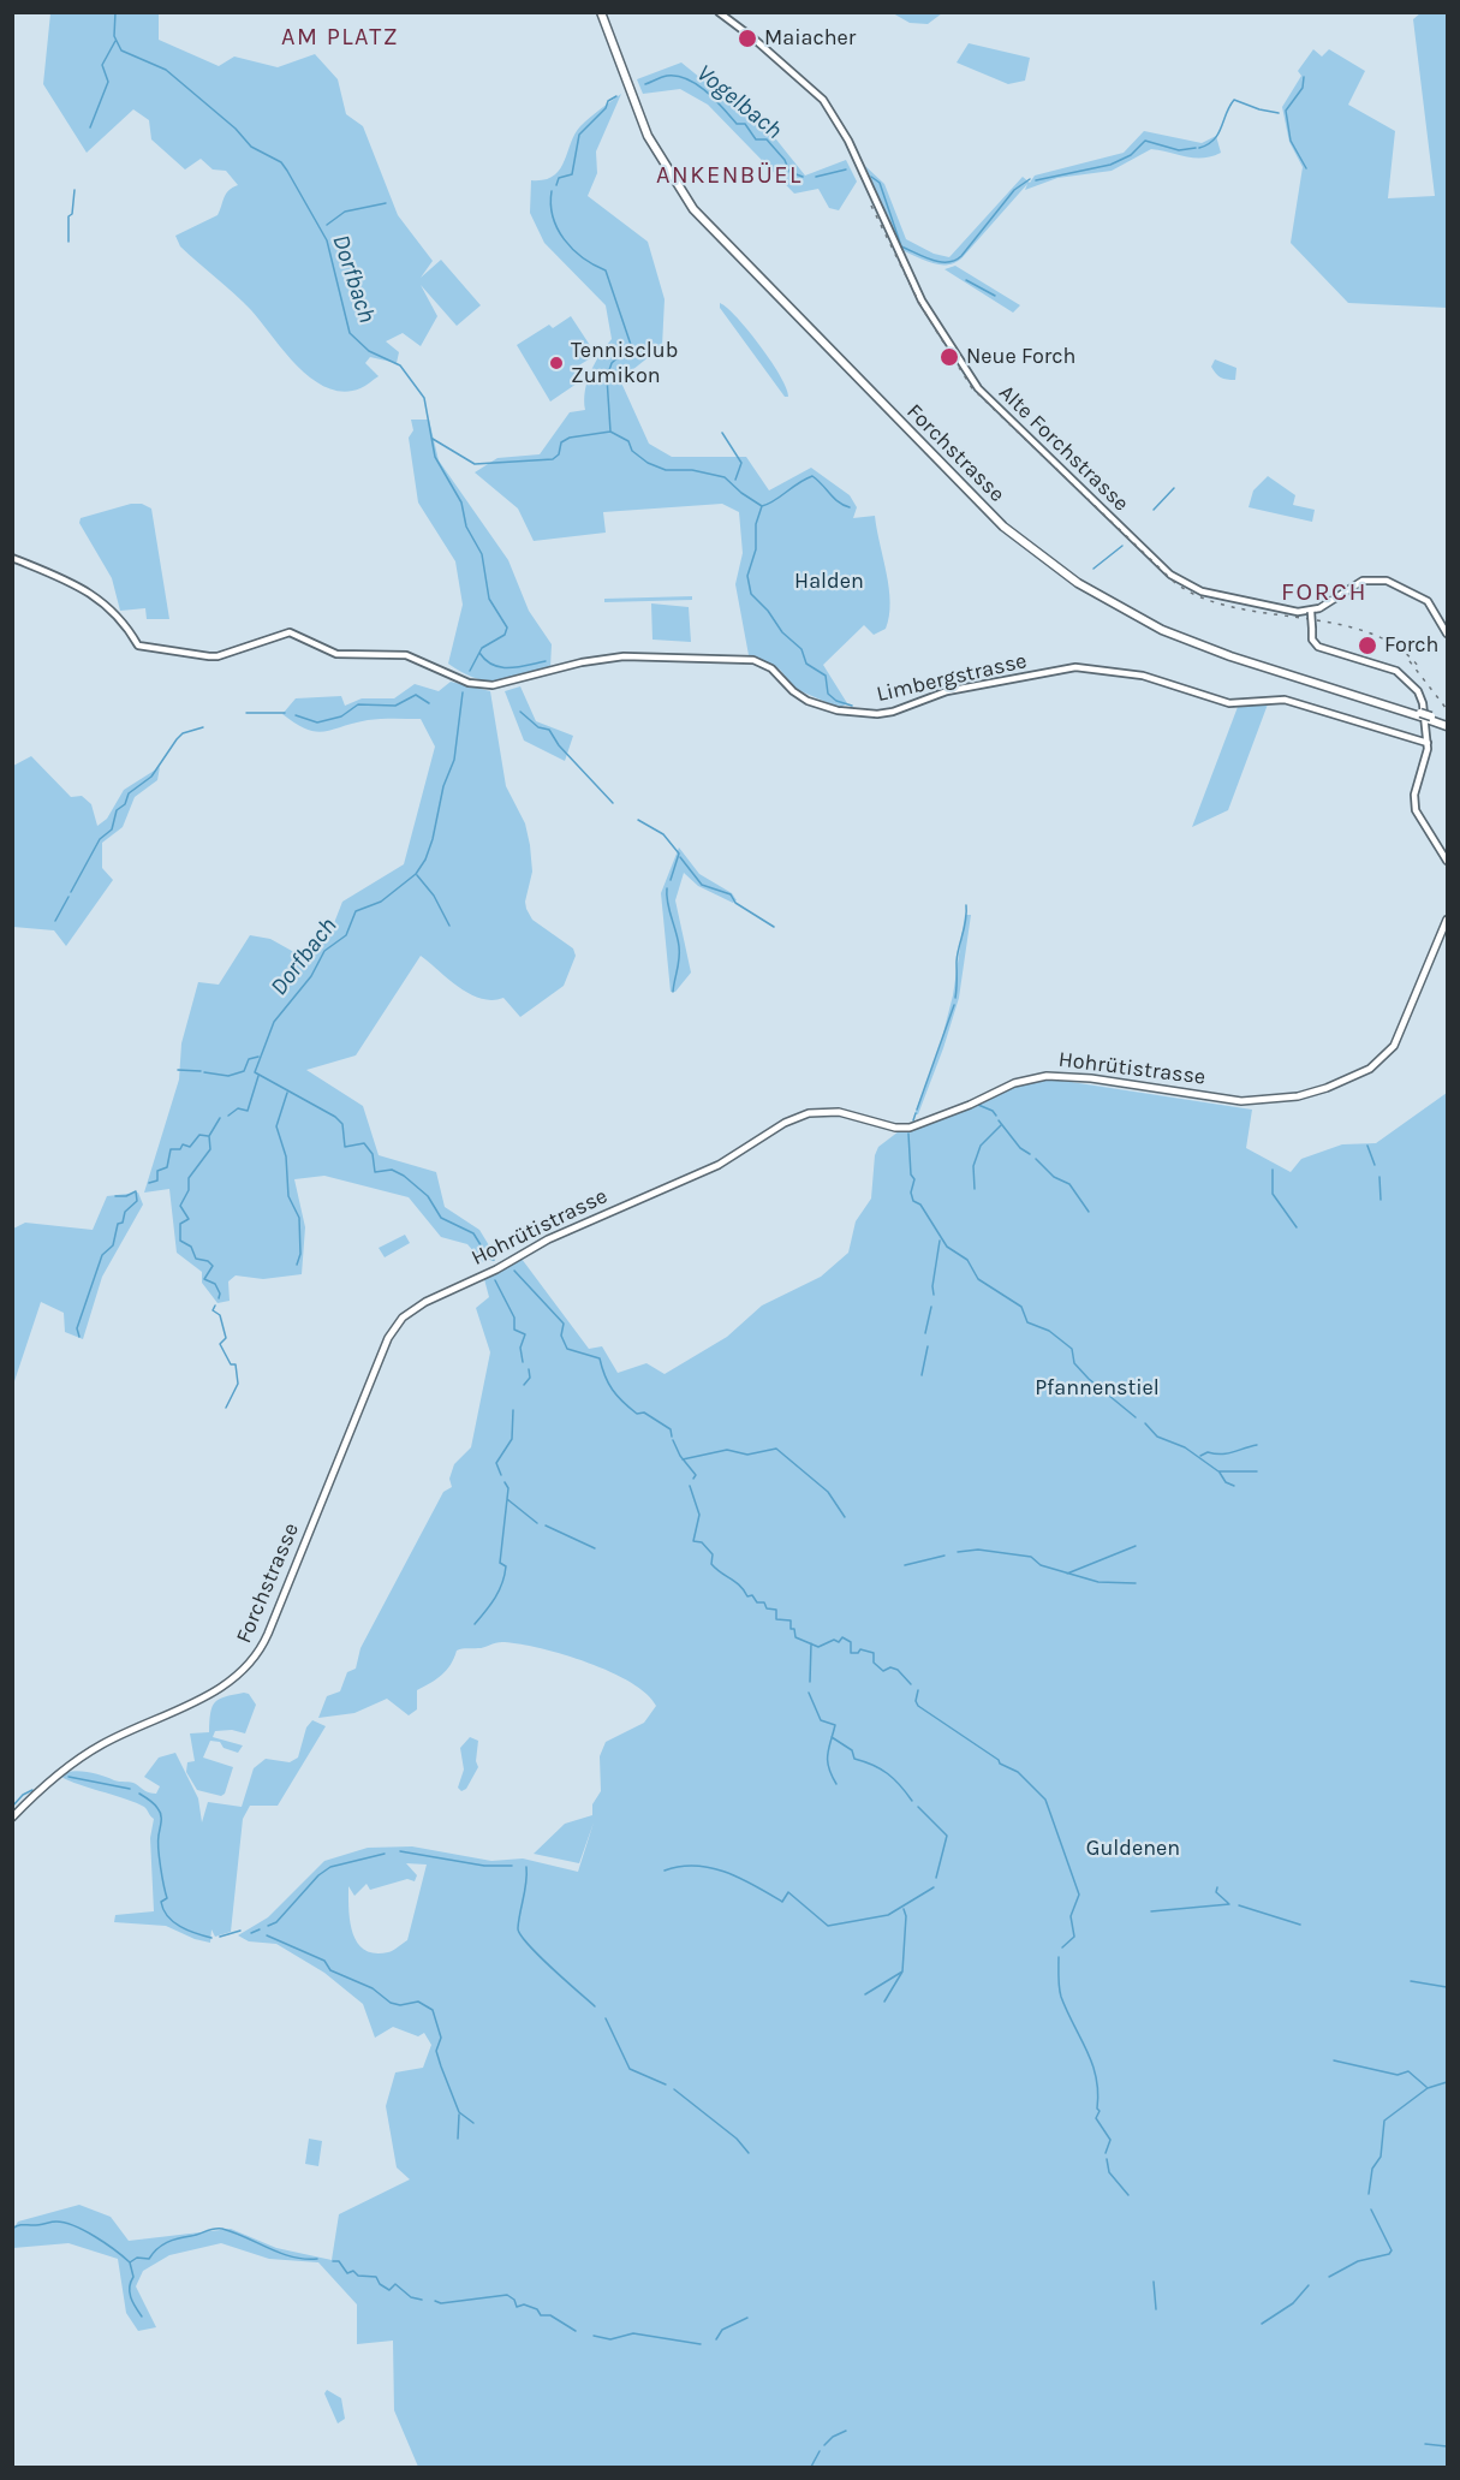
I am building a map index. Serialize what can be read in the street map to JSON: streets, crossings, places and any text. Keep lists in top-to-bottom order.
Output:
{
  "streets": {
    "highway": ["Forchstrasse"],
    "main road": ["Hohrütistrasse"],
    "street": ["Alte Forchstrasse", "Limbergstrasse"]
  },
  "crossings": [
    ["Forchstrasse", "Hohrütistrasse"]
  ],
  "districts": ["AM PLATZ", "ANKENBÜEL", "FORCH"],
  "water": ["Vogelbach", "Dorfbach"],
  "parks": ["Halden", "Pfannenstiel", "Guldenen"],
  "places": [
    "Maiacher",
    "Neue Forch",
    "Tennisclub Zumikon",
    "Forch"
  ]
}
